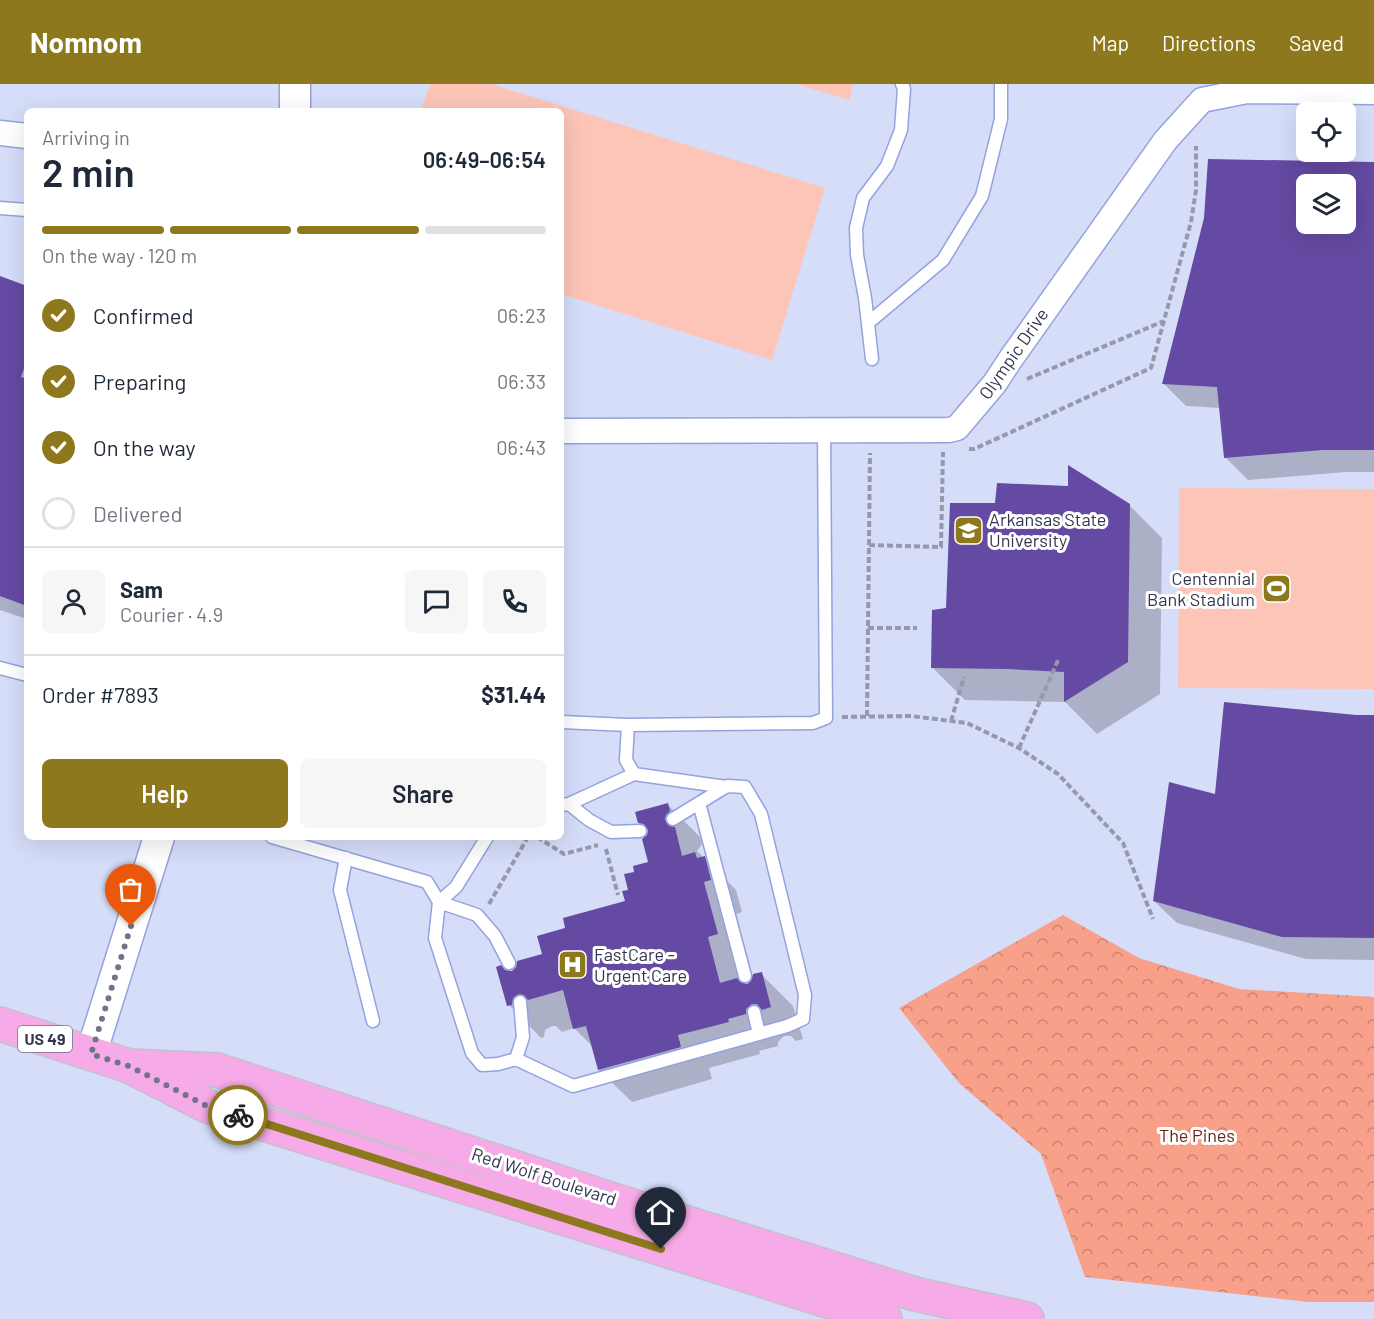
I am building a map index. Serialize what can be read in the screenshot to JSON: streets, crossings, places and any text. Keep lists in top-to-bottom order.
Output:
{
  "streets": {
    "highway": ["US 49", "Red Wolf Boulevard"],
    "street": ["Olympic Drive"]
  },
  "parks": ["The Pines"],
  "places": {
    "school or university": ["Arkansas State University"],
    "sports": ["Centennial Bank Stadium"],
    "hospital": ["FastCare - Urgent Care"]
  },
  "page": {
    "header": "Nomnom",
    "nav": ["Map", "Directions", "Saved"],
    "heading": ["2 min", "Arriving in", "06:49–06:54"],
    "panel": [
      "Sam",
      "Courier · 4.9",
      "Order #7893",
      "$31.44"
    ],
    "bar": "On the way · 120 m",
    "list": [
      ["Confirmed", "06:23"],
      ["Preparing", "06:33"],
      ["On the way", "06:43"],
      "Delivered"
    ],
    "buttons": ["Help", "Share"]
  }
}
